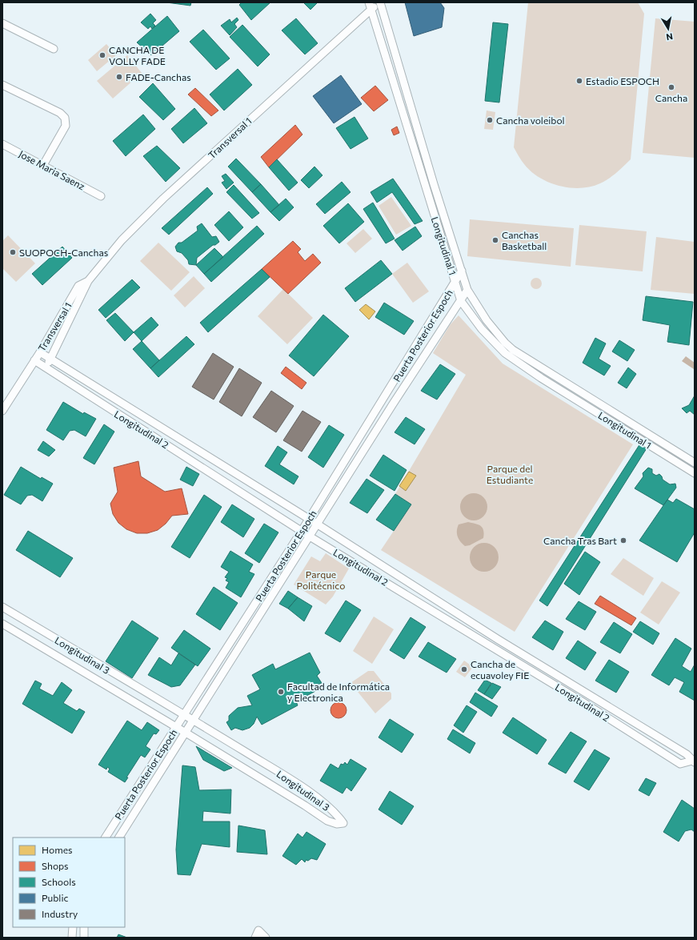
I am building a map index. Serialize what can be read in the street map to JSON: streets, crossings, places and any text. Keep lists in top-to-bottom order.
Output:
{
  "streets": {
    "street": [
      "Transversal 1",
      "Jose Maria Saenz",
      "Longitudinal 1",
      "Puerta Posterior Espoch",
      "Longitudinal 2",
      "Longitudinal 3"
    ]
  },
  "crossings": [
    ["Transversal 1", "Longitudinal 1"],
    ["Transversal 1", "Longitudinal 2"],
    ["Longitudinal 1", "Puerta Posterior Espoch"],
    ["Puerta Posterior Espoch", "Longitudinal 2"],
    ["Puerta Posterior Espoch", "Longitudinal 3"]
  ],
  "parks": ["Parque del Estudiante", "Parque Politécnico"],
  "places": [
    "CANCHA DE VOLLY FADE",
    "FADE-Canchas",
    "Estadio ESPOCH",
    "Cancha",
    "Cancha voleibol",
    "Canchas Basketball",
    "SUOPOCH-Canchas",
    "Cancha Tras Bart",
    "Cancha de ecuavoley FIE",
    "Facultad de Informática y Electronica"
  ],
  "legend": [
    "Homes",
    "Shops",
    "Schools",
    "Public",
    "Industry"
  ],
  "north": "bottom"
}
